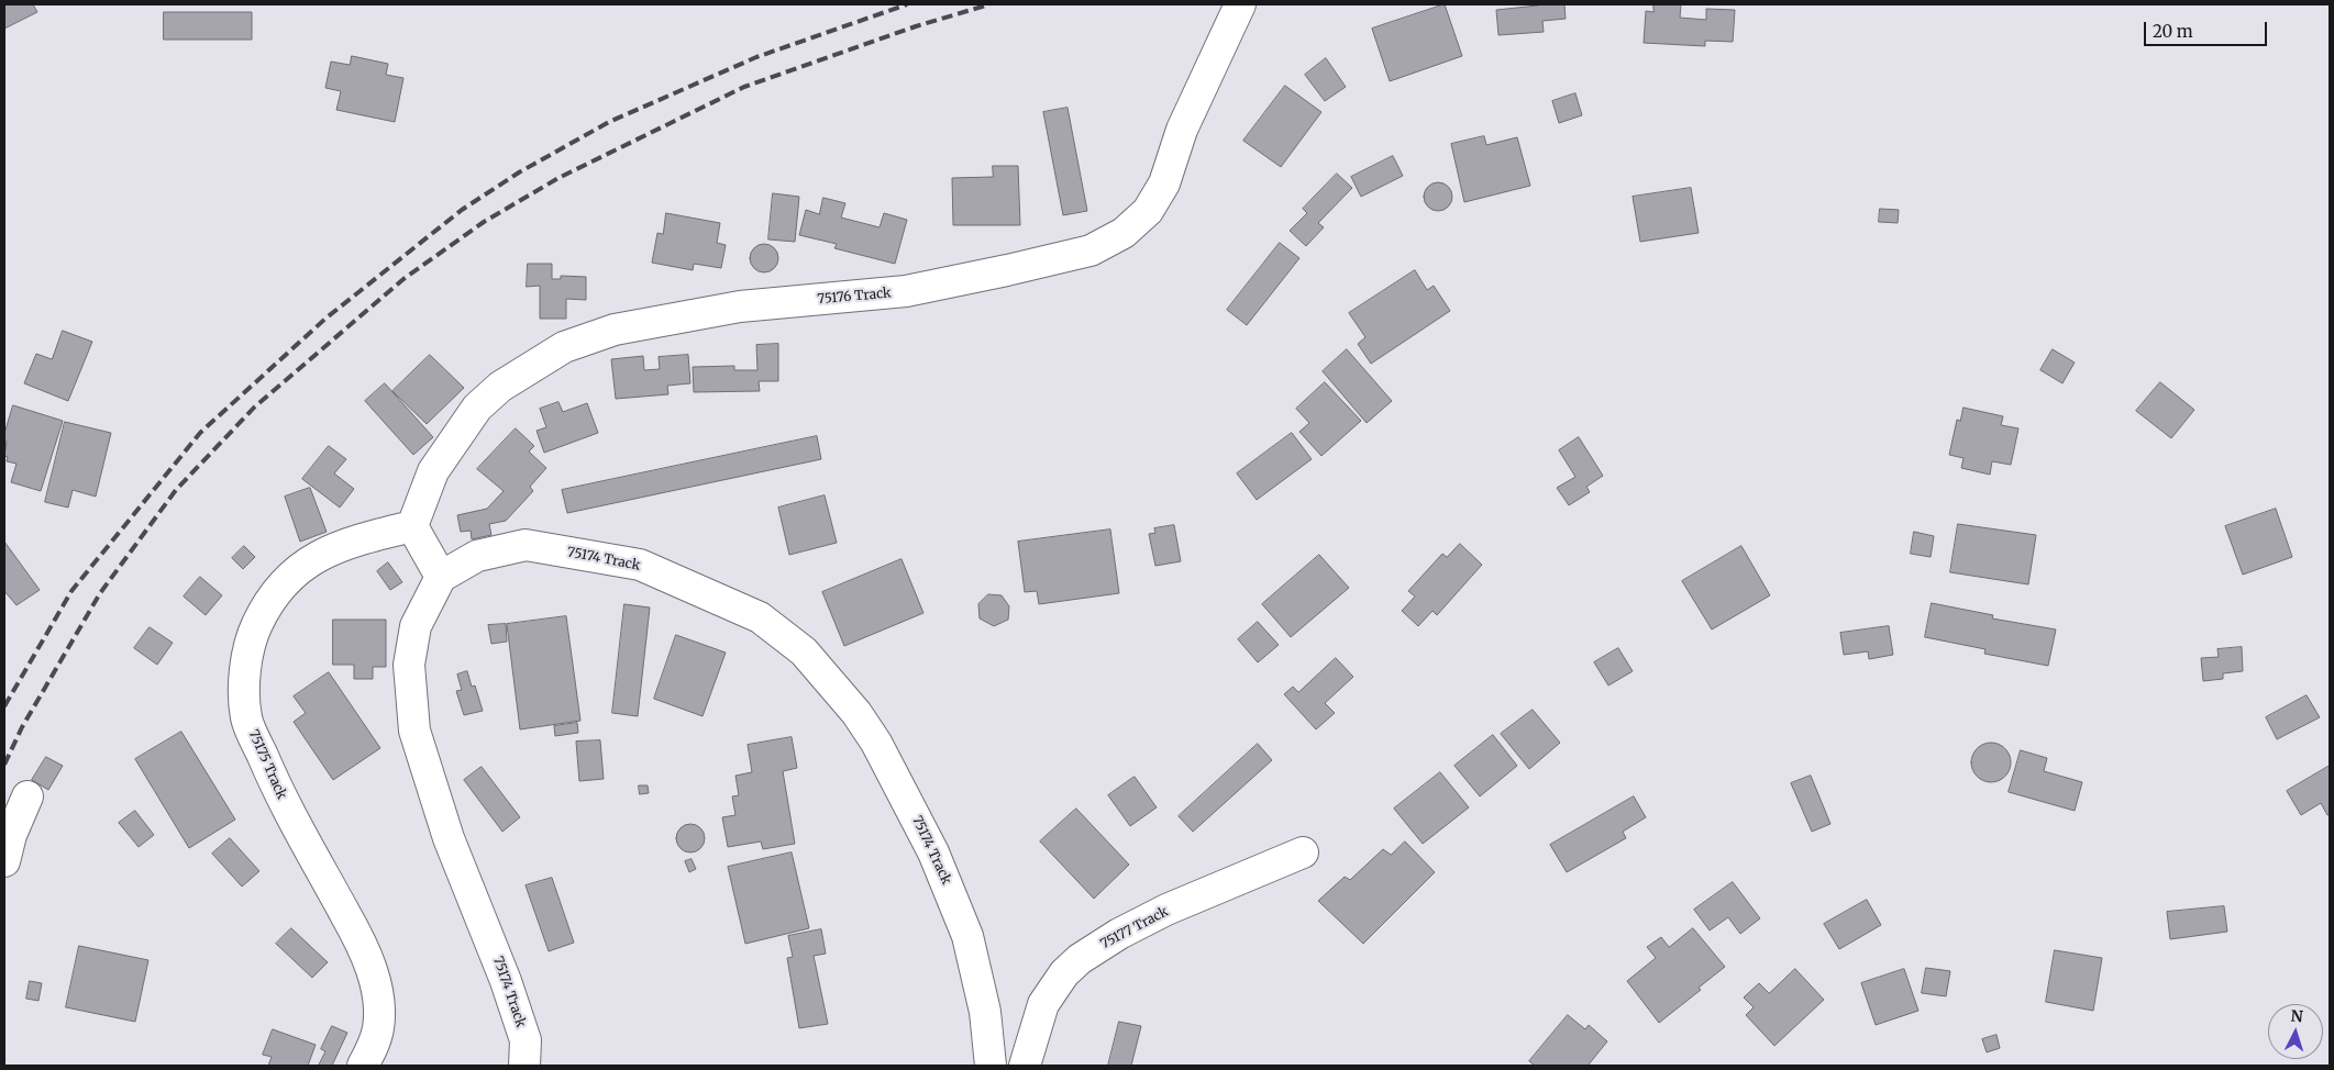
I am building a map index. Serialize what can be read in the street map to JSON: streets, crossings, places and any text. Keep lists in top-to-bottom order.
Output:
{
  "streets": {
    "street": [
      "75176 Track",
      "75174 Track",
      "75175 Track",
      "75177 Track"
    ]
  },
  "crossings": [
    ["75176 Track", "75175 Track"]
  ],
  "scale_bar": "20 m",
  "north": "top"
}
